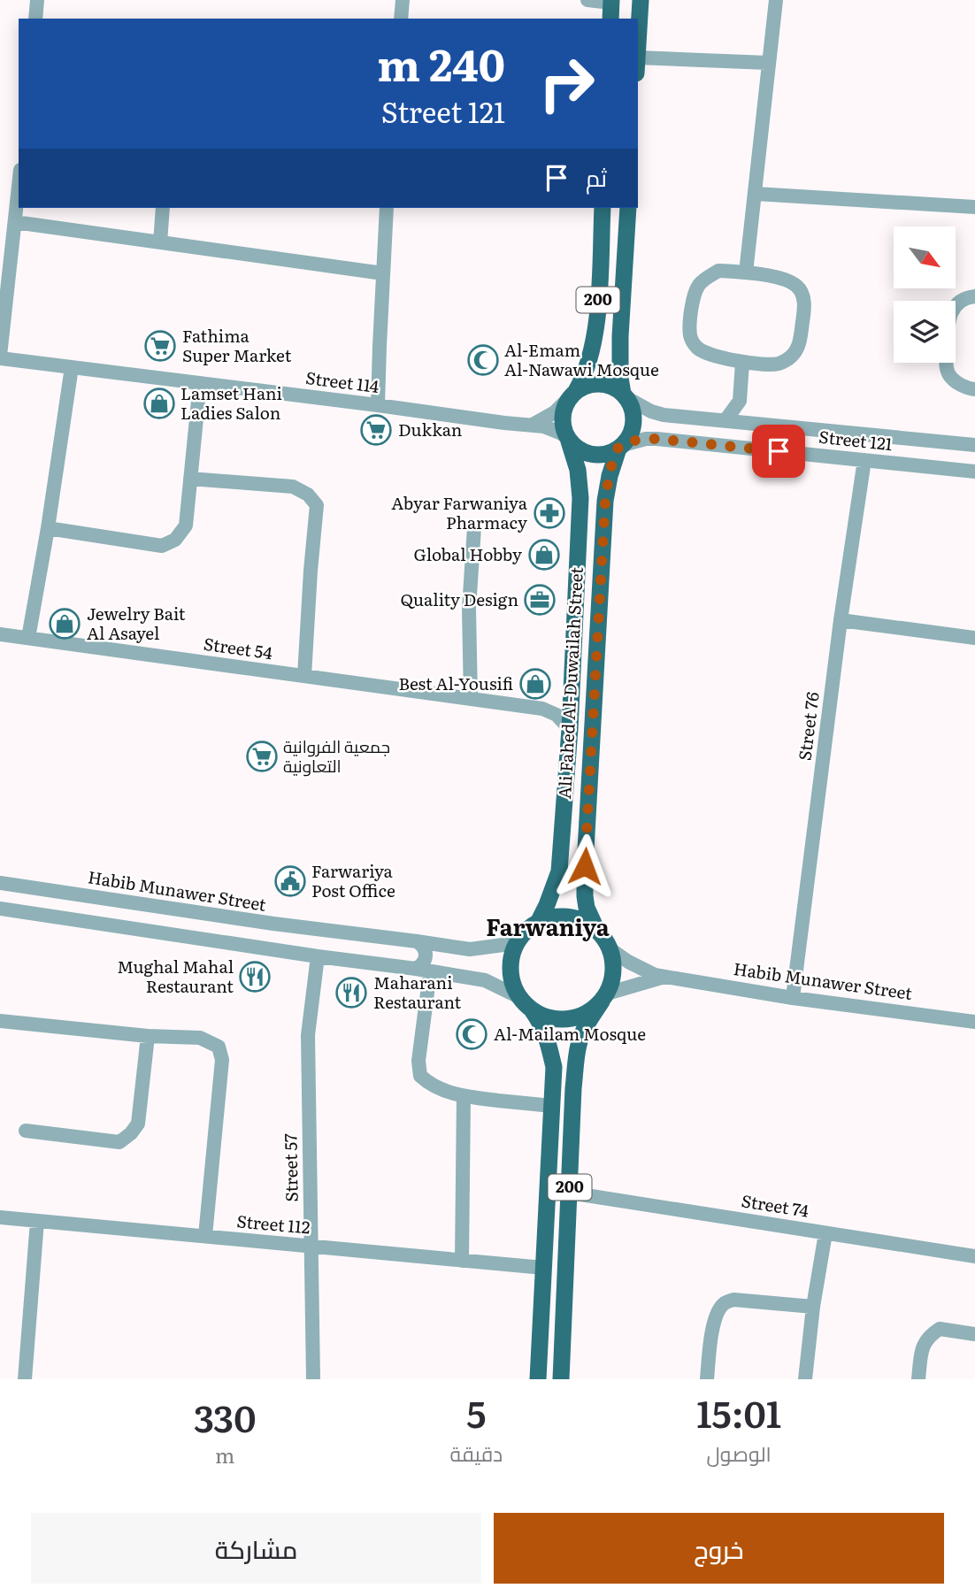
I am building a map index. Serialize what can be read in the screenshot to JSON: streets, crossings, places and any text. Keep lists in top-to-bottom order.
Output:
{
  "streets": {
    "main road": ["200", "Ali Fahed Al-Duwailah Street"],
    "street": [
      "Street 114",
      "Street 121",
      "Street 54",
      "Street 76",
      "Habib Munawer Street",
      "Street 57",
      "Street 74",
      "Street 112"
    ]
  },
  "crossings": [
    ["200", "Street 114"],
    ["200", "Street 121"],
    ["200", "Ali Fahed Al-Duwailah Street"],
    ["200", "Habib Munawer Street"],
    ["200", "Street 74"],
    ["200", "Street 112"],
    ["Street 114", "Street 121"],
    ["Street 114", "Ali Fahed Al-Duwailah Street"],
    ["Street 121", "Ali Fahed Al-Duwailah Street"],
    ["Street 121", "Street 76"],
    ["Street 54", "Ali Fahed Al-Duwailah Street"],
    ["Ali Fahed Al-Duwailah Street", "Habib Munawer Street"],
    ["Street 76", "Habib Munawer Street"],
    ["Street 57", "Street 112"]
  ],
  "districts": ["Farwaniya"],
  "places": {
    "supermarket": ["Fathima Super Market", "Dukkan", "جمعية الفروانية التعاونية"],
    "mosque": ["Al-Emam Al-Nawawi Mosque", "Al-Mailam Mosque"],
    "shop": [
      "Lamset Hani Ladies Salon",
      "Global Hobby",
      "Jewelry Bait Al Asayel",
      "Best Al-Yousifi"
    ],
    "pharmacy": ["Abyar Farwaniya Pharmacy"],
    "office": ["Quality Design"],
    "public building": ["Farwariya Post Office"],
    "restaurant": ["Mughal Mahal Restaurant", "Maharani Restaurant"]
  },
  "north": "bottom right",
  "page": {
    "turn": ["240 m", "Street 121"],
    "then": "ثم",
    "eta": [
      "15:01",
      "الوصول",
      "5",
      "دقيقة",
      "330",
      "m"
    ],
    "buttons": ["خروج", "مشاركة"]
  }
}
